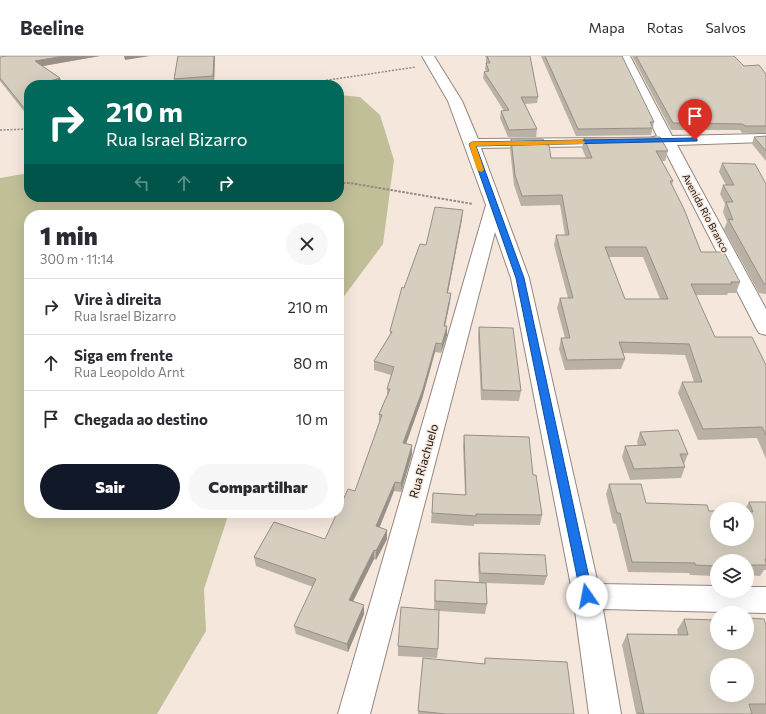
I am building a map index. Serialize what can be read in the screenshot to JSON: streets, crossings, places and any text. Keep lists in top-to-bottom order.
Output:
{
  "streets": {
    "street": ["Avenida Rio Branco", "Rua Riachuelo"]
  },
  "page": {
    "header": "Beeline",
    "nav": ["Mapa", "Rotas", "Salvos"],
    "turn": ["210 m", "Rua Israel Bizarro"],
    "heading": ["1 min", "300 m · 11:14"],
    "list": [
      {
        "name": "Vire à direita",
        "note": "Rua Israel Bizarro",
        "value": "210 m"
      },
      {
        "name": "Siga em frente",
        "note": "Rua Leopoldo Arnt",
        "value": "80 m"
      },
      {
        "name": "Chegada ao destino",
        "value": "10 m"
      }
    ],
    "buttons": ["Sair", "Compartilhar"],
    "map_buttons": ["+", "−"]
  }
}
